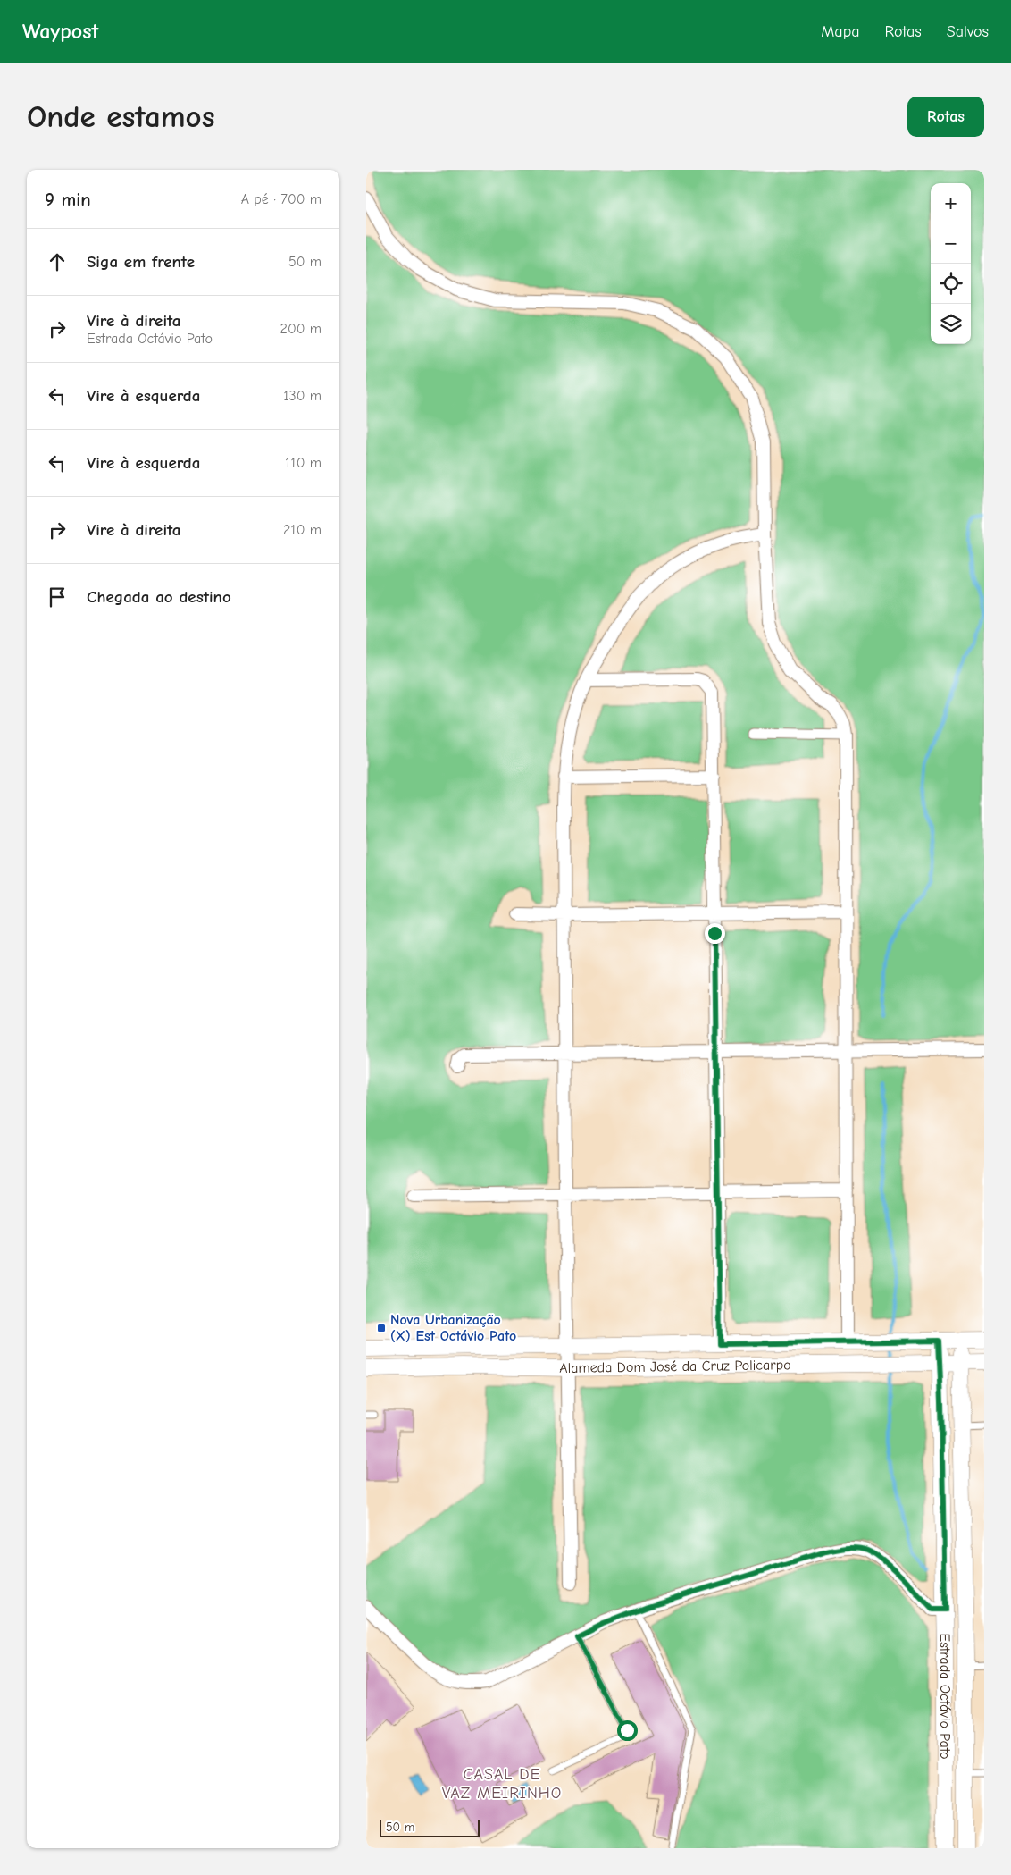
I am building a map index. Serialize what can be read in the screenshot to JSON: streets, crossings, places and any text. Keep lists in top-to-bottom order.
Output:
{
  "streets": {
    "street": ["Alameda Dom José da Cruz Policarpo", "Estrada Octávio Pato"]
  },
  "crossings": [
    ["Alameda Dom José da Cruz Policarpo", "Estrada Octávio Pato"]
  ],
  "districts": ["CASAL DE VAZ MEIRINHO"],
  "places": {
    "transit": ["Nova Urbanização (X) Est Octávio Pato"]
  },
  "scale_bar": "50 m",
  "page": {
    "header": "Waypost",
    "nav": ["Mapa", "Rotas", "Salvos"],
    "buttons": "Rotas",
    "title": "Onde estamos",
    "heading": ["9 min", "A pé · 700 m"],
    "map_buttons": ["+", "−"],
    "list": [
      ["Siga em frente", "50 m"],
      ["Vire à direita", "Estrada Octávio Pato", "200 m"],
      ["Vire à esquerda", "130 m"],
      ["Vire à esquerda", "110 m"],
      ["Vire à direita", "210 m"],
      "Chegada ao destino"
    ],
    "scale": "50 m"
  }
}
